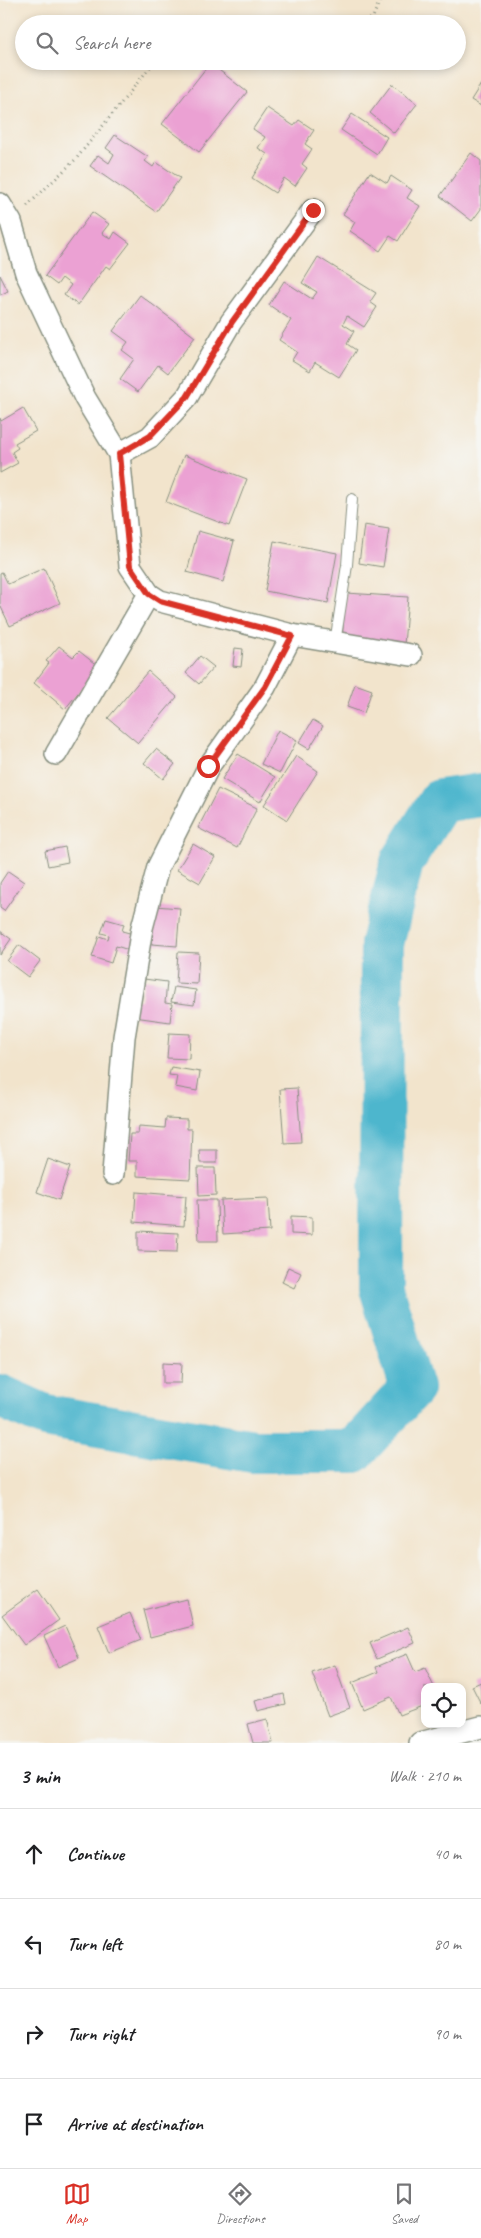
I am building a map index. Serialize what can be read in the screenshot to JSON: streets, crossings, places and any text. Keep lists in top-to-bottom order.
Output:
{
  "page": {
    "search": "Search here",
    "heading": ["3 min", "Walk · 210 m"],
    "list": [
      ["Continue", "40 m"],
      ["Turn left", "80 m"],
      ["Turn right", "90 m"],
      "Arrive at destination"
    ],
    "nav": ["Map", "Directions", "Saved"]
  }
}
